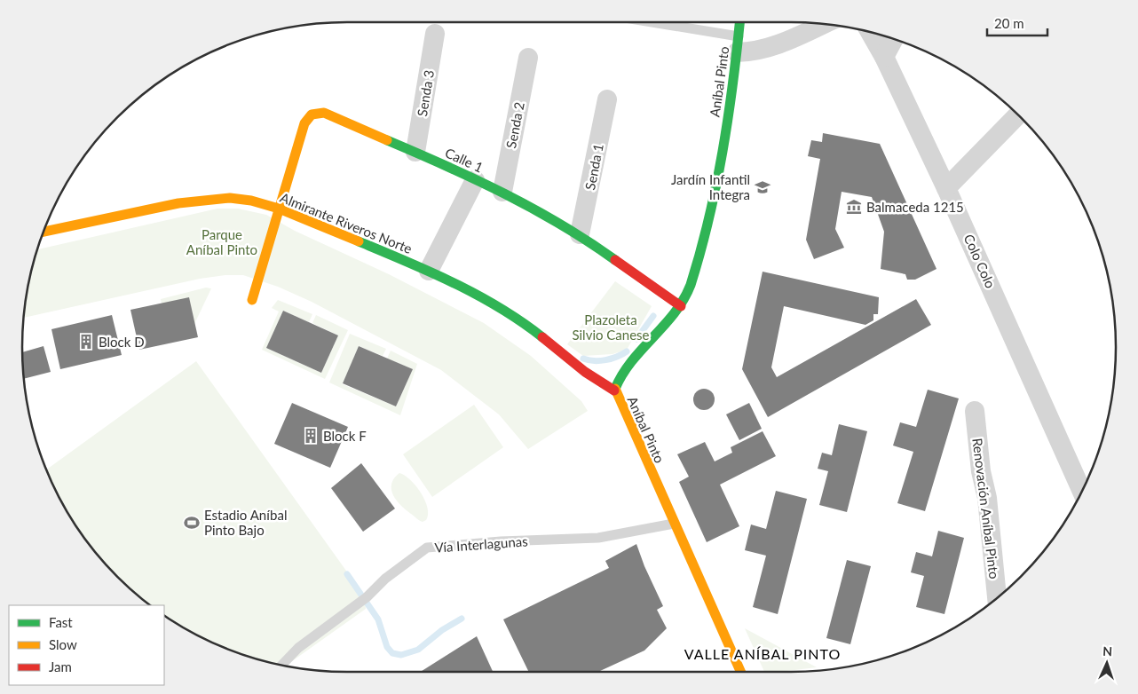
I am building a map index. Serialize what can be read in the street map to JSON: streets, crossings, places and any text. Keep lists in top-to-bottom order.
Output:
{
  "streets": {
    "street": [
      "Aníbal Pinto",
      "Senda 3",
      "Senda 2",
      "Calle 1",
      "Senda 1",
      "Almirante Riveros Norte",
      "Colo Colo",
      "Renovación Aníbal Pinto"
    ],
    "lane": ["Vía Interlagunas"]
  },
  "crossings": [
    ["Aníbal Pinto", "Calle 1"],
    ["Aníbal Pinto", "Almirante Riveros Norte"],
    ["Aníbal Pinto", "Vía Interlagunas"],
    ["Senda 3", "Calle 1"],
    ["Senda 2", "Calle 1"],
    ["Calle 1", "Senda 1"],
    ["Calle 1", "Almirante Riveros Norte"]
  ],
  "districts": ["VALLE ANÍBAL PINTO"],
  "parks": ["Parque Aníbal Pinto", "Plazoleta Silvio Canese"],
  "places": {
    "school or university": ["Jardín Infantil Integra"],
    "museum": ["Balmaceda 1215"],
    "building": ["Block D", "Block F"],
    "sports": ["Estadio Aníbal Pinto Bajo"]
  },
  "legend": ["Fast", "Slow", "Jam"],
  "scale_bar": "20 m",
  "north": "top"
}
